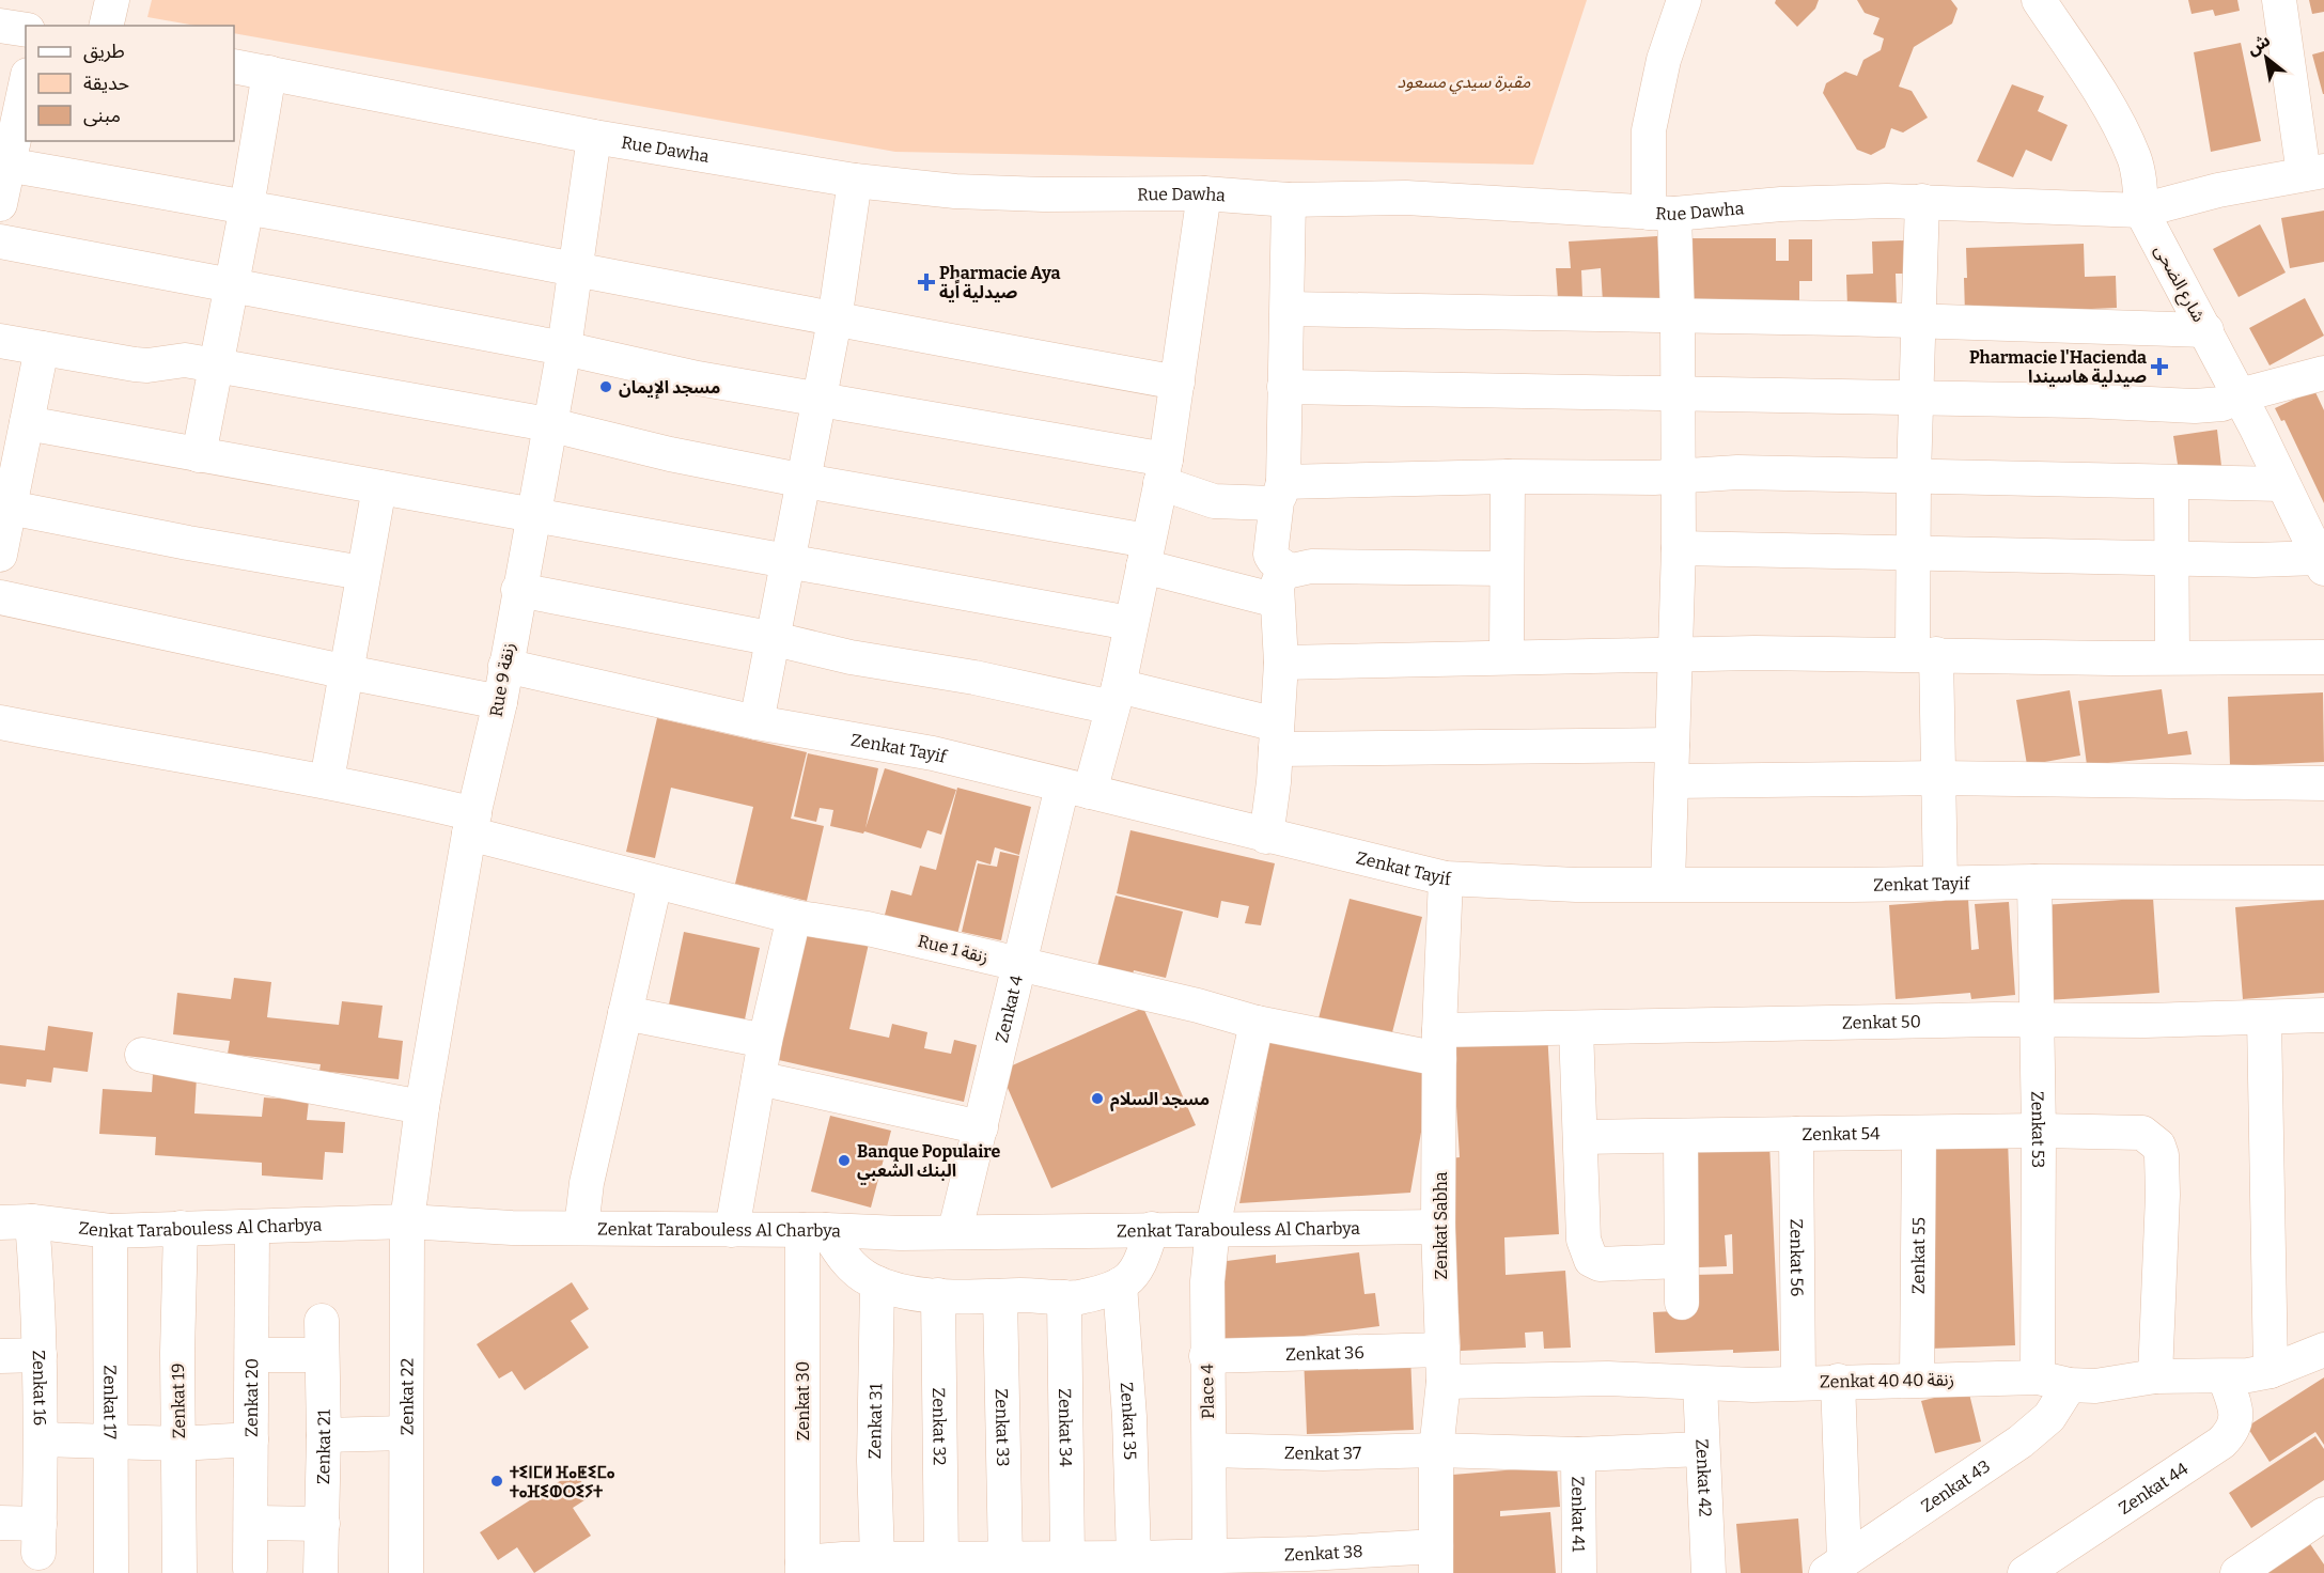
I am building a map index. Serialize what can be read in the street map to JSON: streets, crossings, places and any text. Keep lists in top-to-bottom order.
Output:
{
  "streets": {
    "street": [
      "Rue Dawha",
      "شارع الضحى",
      "Rue 9 زنقة",
      "Zenkat Tayif",
      "Rue 1 زنقة",
      "Zenkat 4",
      "Zenkat 50",
      "Zenkat 53",
      "Zenkat 54",
      "Zenkat Tarabouless Al Charbya",
      "Zenkat Sabha",
      "Zenkat 55",
      "Zenkat 56",
      "Zenkat 36",
      "Zenkat 40 زنقة 40",
      "Zenkat 16",
      "Place 4",
      "Zenkat 22",
      "Zenkat 20",
      "Zenkat 19",
      "Zenkat 30",
      "Zenkat 17",
      "Zenkat 31",
      "Zenkat 35",
      "Zenkat 34",
      "Zenkat 32",
      "Zenkat 33",
      "Zenkat 21",
      "Zenkat 37",
      "Zenkat 42",
      "Zenkat 43",
      "Zenkat 44",
      "Zenkat 41",
      "Zenkat 38"
    ]
  },
  "crossings": [
    ["Rue Dawha", "شارع الضحى"],
    ["Rue Dawha", "Rue 9 زنقة"],
    ["Rue Dawha", "Zenkat 4"],
    ["Rue 9 زنقة", "Zenkat Tayif"],
    ["Rue 9 زنقة", "Rue 1 زنقة"],
    ["Rue 9 زنقة", "Zenkat Tarabouless Al Charbya"],
    ["Rue 9 زنقة", "Zenkat 22"],
    ["Zenkat Tayif", "Zenkat 4"],
    ["Zenkat Tayif", "Zenkat 53"],
    ["Zenkat Tayif", "Zenkat Sabha"],
    ["Rue 1 زنقة", "Zenkat 4"],
    ["Rue 1 زنقة", "Zenkat 50"],
    ["Rue 1 زنقة", "Zenkat Sabha"],
    ["Rue 1 زنقة", "Place 4"],
    ["Zenkat 4", "Zenkat Tarabouless Al Charbya"],
    ["Zenkat 50", "Zenkat 53"],
    ["Zenkat 50", "Zenkat Sabha"],
    ["Zenkat 53", "Zenkat 54"],
    ["Zenkat 53", "Zenkat 40 زنقة 40"],
    ["Zenkat 53", "Zenkat 43"],
    ["Zenkat 54", "Zenkat 55"],
    ["Zenkat 54", "Zenkat 56"],
    ["Zenkat 54", "Zenkat 40 زنقة 40"],
    ["Zenkat Tarabouless Al Charbya", "Zenkat Sabha"],
    ["Zenkat Tarabouless Al Charbya", "Zenkat 16"],
    ["Zenkat Tarabouless Al Charbya", "Place 4"],
    ["Zenkat Tarabouless Al Charbya", "Zenkat 22"],
    ["Zenkat Tarabouless Al Charbya", "Zenkat 20"],
    ["Zenkat Tarabouless Al Charbya", "Zenkat 19"],
    ["Zenkat Tarabouless Al Charbya", "Zenkat 30"],
    ["Zenkat Tarabouless Al Charbya", "Zenkat 17"],
    ["Zenkat Sabha", "Zenkat 36"],
    ["Zenkat Sabha", "Zenkat 40 زنقة 40"],
    ["Zenkat Sabha", "Zenkat 37"],
    ["Zenkat Sabha", "Zenkat 38"],
    ["Zenkat 55", "Zenkat 40 زنقة 40"],
    ["Zenkat 56", "Zenkat 40 زنقة 40"],
    ["Zenkat 36", "Zenkat 40 زنقة 40"],
    ["Zenkat 36", "Place 4"],
    ["Zenkat 40 زنقة 40", "Zenkat 42"],
    ["Zenkat 40 زنقة 40", "Zenkat 43"],
    ["Zenkat 40 زنقة 40", "Zenkat 44"],
    ["Place 4", "Zenkat 37"],
    ["Place 4", "Zenkat 38"],
    ["Zenkat 30", "Zenkat 38"],
    ["Zenkat 31", "Zenkat 38"],
    ["Zenkat 35", "Zenkat 38"],
    ["Zenkat 34", "Zenkat 38"],
    ["Zenkat 32", "Zenkat 38"],
    ["Zenkat 33", "Zenkat 38"],
    ["Zenkat 37", "Zenkat 42"],
    ["Zenkat 37", "Zenkat 41"]
  ],
  "parks": ["مقبرة سيدي مسعود"],
  "places": {
    "health": ["Pharmacie Aya صيدلية اًية", "Pharmacie l'Hacienda صيدلية هاسيندا"],
    "other": [
      "مسجد الإيمان",
      "مسجد السلام",
      "Banque Populaire البنك الشعبي",
      "ⵜⵉⵏⵎⵍ ⴼⴰⵟⵉⵎⴰ ⵜⴰⴼⵉⵀⵔⵉⵢⵜ"
    ]
  },
  "legend": ["طريق", "حديقة", "مبنى"],
  "north": "top left"
}
